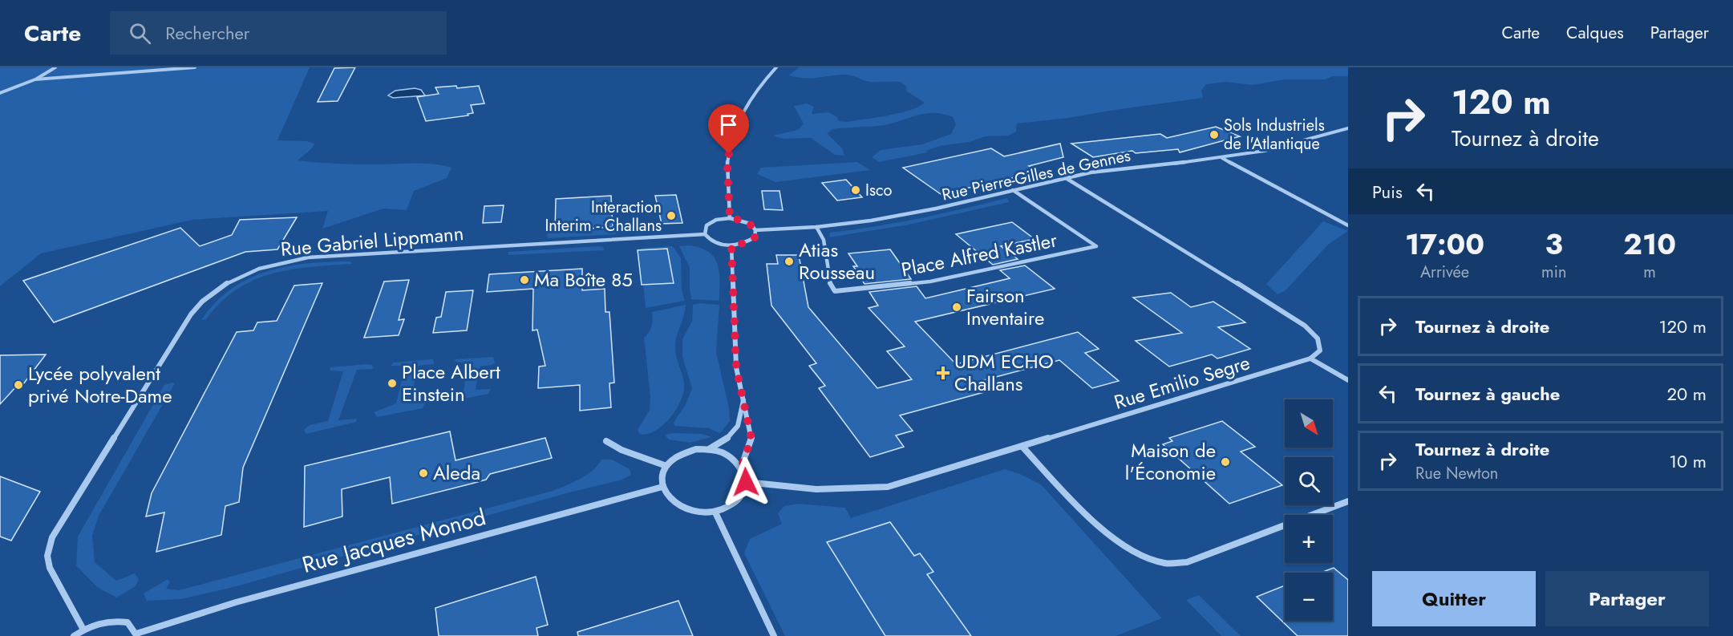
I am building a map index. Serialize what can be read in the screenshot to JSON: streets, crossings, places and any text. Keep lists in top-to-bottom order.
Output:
{
  "streets": {
    "street": [
      "Rue Pierre-Gilles de Gennes",
      "Rue Gabriel Lippmann",
      "Place Alfred Kastler",
      "Rue Emilio Segre",
      "Rue Jacques Monod"
    ]
  },
  "crossings": [
    ["Rue Pierre-Gilles de Gennes", "Place Alfred Kastler"],
    ["Rue Emilio Segre", "Rue Jacques Monod"]
  ],
  "places": {
    "other": [
      "Sols Industriels de l'Atlantique",
      "Isco",
      "Interaction Interim - Challans",
      "Atias Rousseau",
      "Ma Boîte 85",
      "Fairson Inventaire",
      "Place Albert Einstein",
      "Lycée polyvalent privé Notre-Dame",
      "Maison de l'Économie",
      "Aleda"
    ],
    "health": ["UDM ECHO Challans"]
  },
  "north": "bottom right",
  "page": {
    "header": "Carte",
    "search": "Rechercher",
    "nav": ["Carte", "Calques", "Partager"],
    "turn": ["120 m", "Tournez à droite"],
    "then": "Puis",
    "eta": [
      "17:00",
      "Arrivée",
      "3",
      "min",
      "210",
      "m"
    ],
    "list": [
      {
        "name": "Tournez à droite",
        "value": "120 m"
      },
      {
        "name": "Tournez à gauche",
        "value": "20 m"
      },
      {
        "name": "Tournez à droite",
        "note": "Rue Newton",
        "value": "10 m"
      }
    ],
    "map_buttons": ["+", "−"],
    "buttons": ["Quitter", "Partager"]
  }
}
